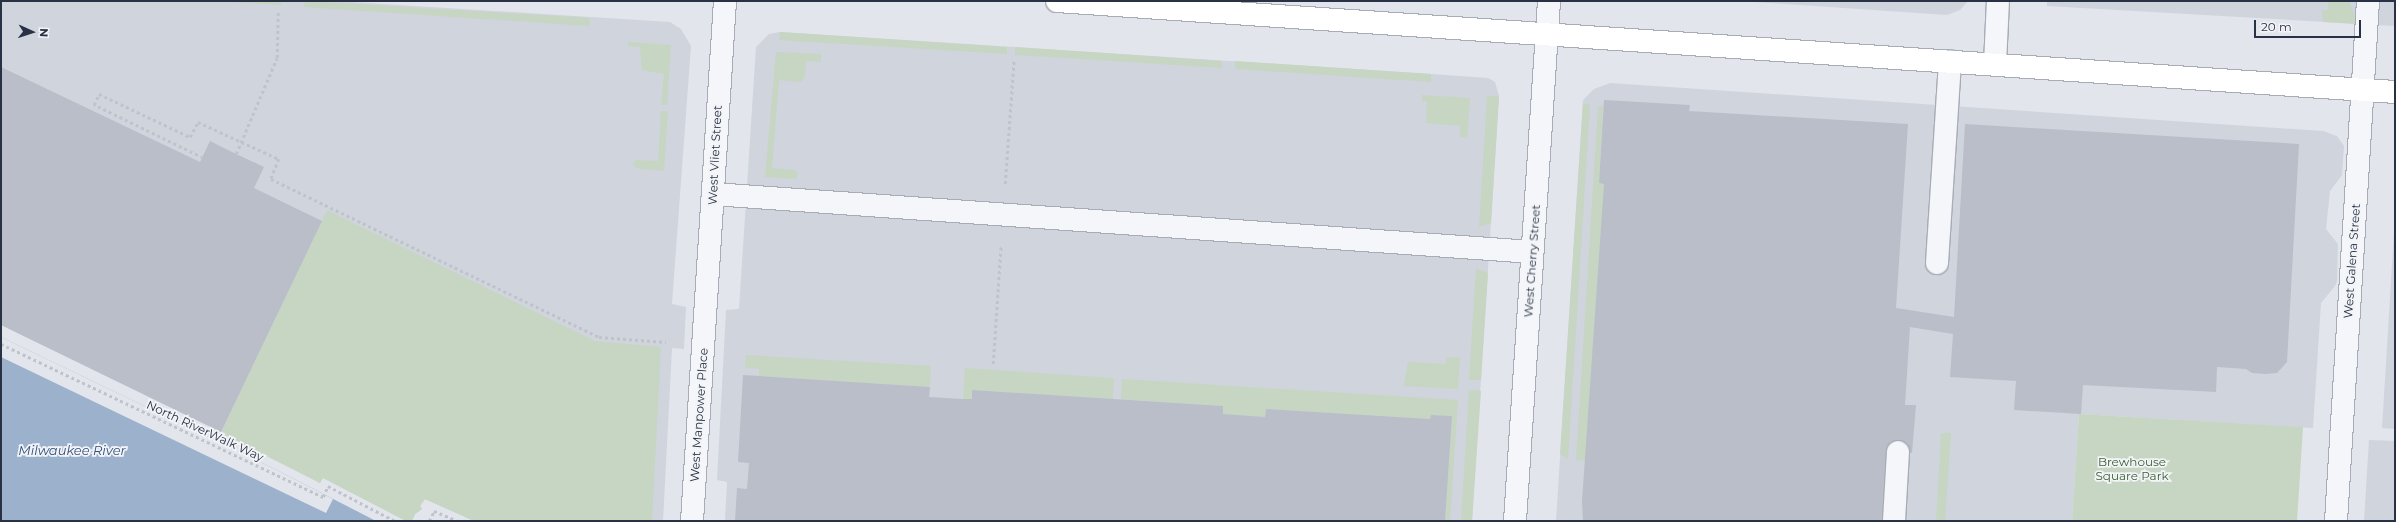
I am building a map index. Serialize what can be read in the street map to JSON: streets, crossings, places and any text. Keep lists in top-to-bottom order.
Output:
{
  "streets": {
    "street": [
      "West Vliet Street",
      "West Cherry Street",
      "West Galena Street",
      "West Manpower Place"
    ],
    "path": ["North RiverWalk Way"]
  },
  "crossings": [
    ["West Vliet Street", "West Manpower Place"]
  ],
  "water": ["Milwaukee River"],
  "parks": ["Brewhouse Square Park"],
  "scale_bar": "20 m",
  "north": "right"
}
